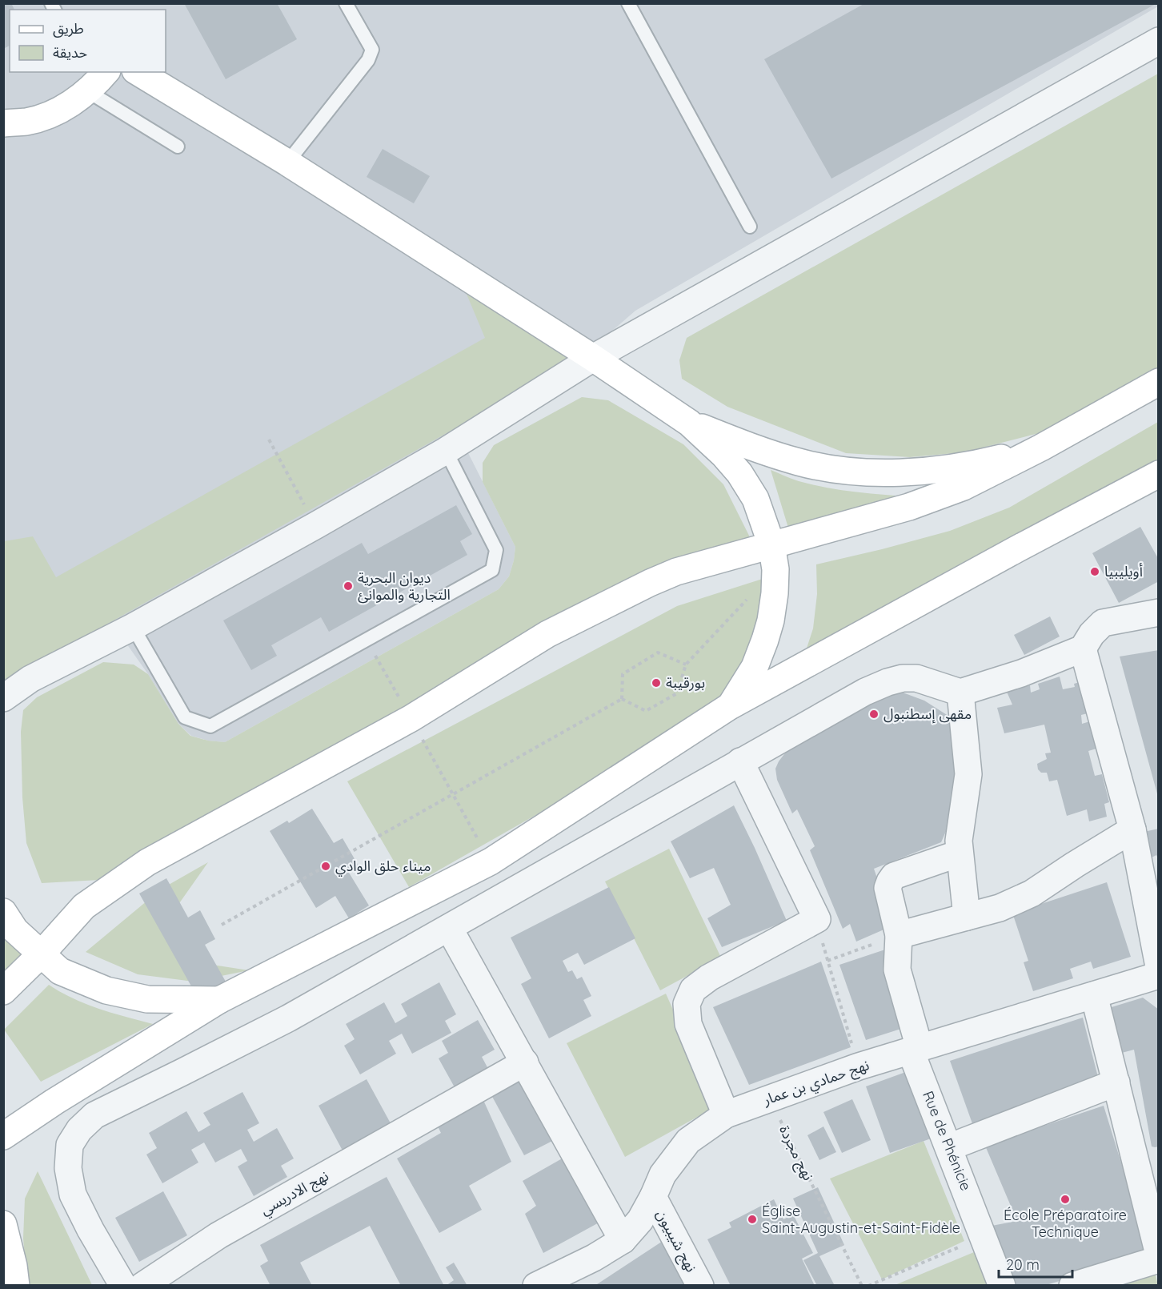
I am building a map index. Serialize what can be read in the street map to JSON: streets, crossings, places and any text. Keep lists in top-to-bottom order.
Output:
{
  "streets": {
    "street": [
      "نهج حمادي بن عمار",
      "Rue de Phénicie",
      "نهج الادريسي",
      "نهج شيبيون"
    ],
    "path": ["نهج مجردة"]
  },
  "crossings": [
    ["نهج حمادي بن عمار", "Rue de Phénicie"],
    ["نهج حمادي بن عمار", "نهج مجردة"],
    ["نهج حمادي بن عمار", "نهج شيبيون"]
  ],
  "places": [
    "أويليبيا",
    "ديوان البحرية التجارية والموانئ",
    "بورقيبة",
    "مقهى إسطنبول",
    "ميناء حلق الوادي",
    "École Préparatoire Technique",
    "Église Saint-Augustin-et-Saint-Fidèle"
  ],
  "legend": ["طريق", "حديقة"],
  "scale_bar": "20 m"
}
